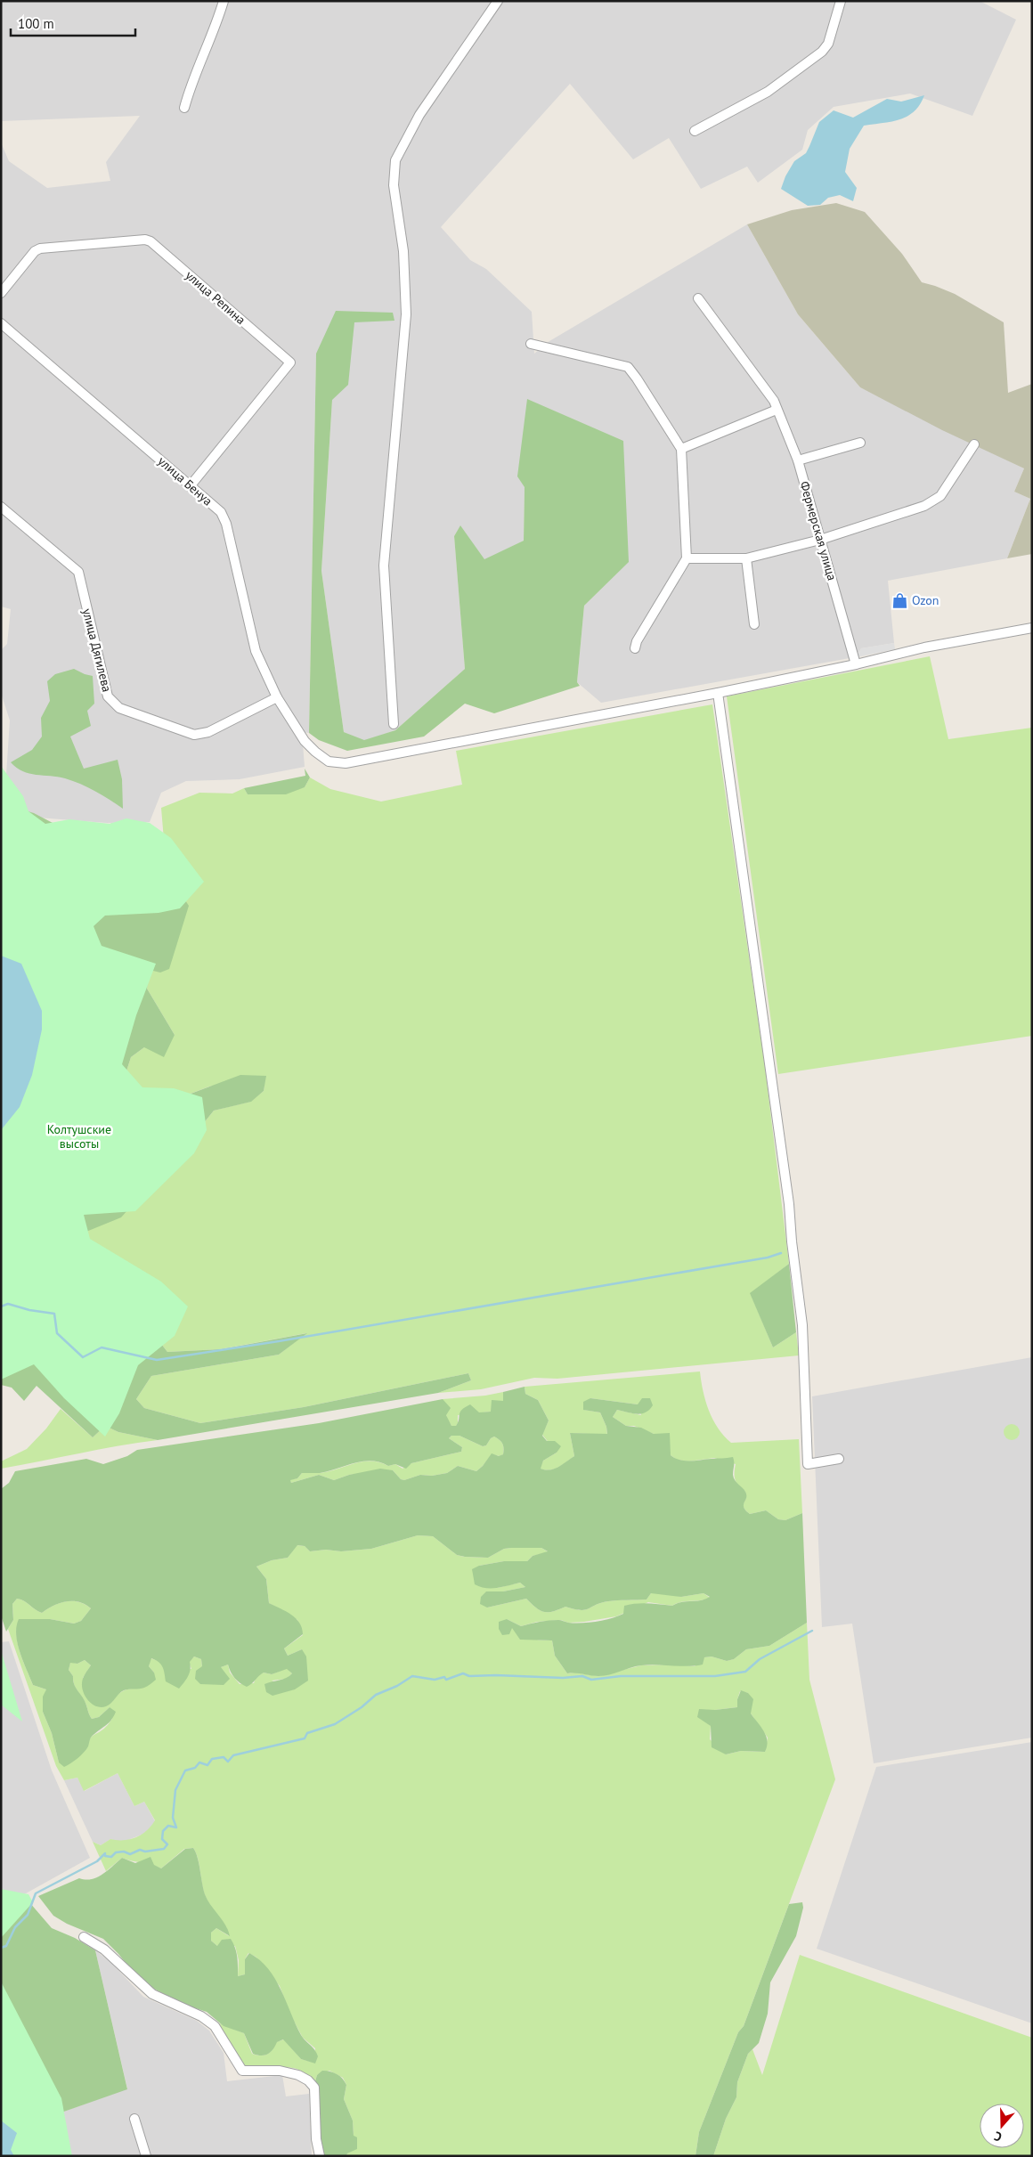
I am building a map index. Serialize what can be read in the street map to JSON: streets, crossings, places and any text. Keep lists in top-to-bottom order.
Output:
{
  "streets": {
    "street": [
      "улица Репина",
      "улица Бенуа",
      "Фермерская улица",
      "улица Дягилева"
    ]
  },
  "crossings": [
    ["улица Репина", "улица Бенуа"],
    ["улица Бенуа", "Фермерская улица"],
    ["улица Бенуа", "улица Дягилева"]
  ],
  "parks": ["Колтушские высоты"],
  "places": {
    "shop": ["Ozon"]
  },
  "scale_bar": "100 m",
  "north": "bottom"
}
